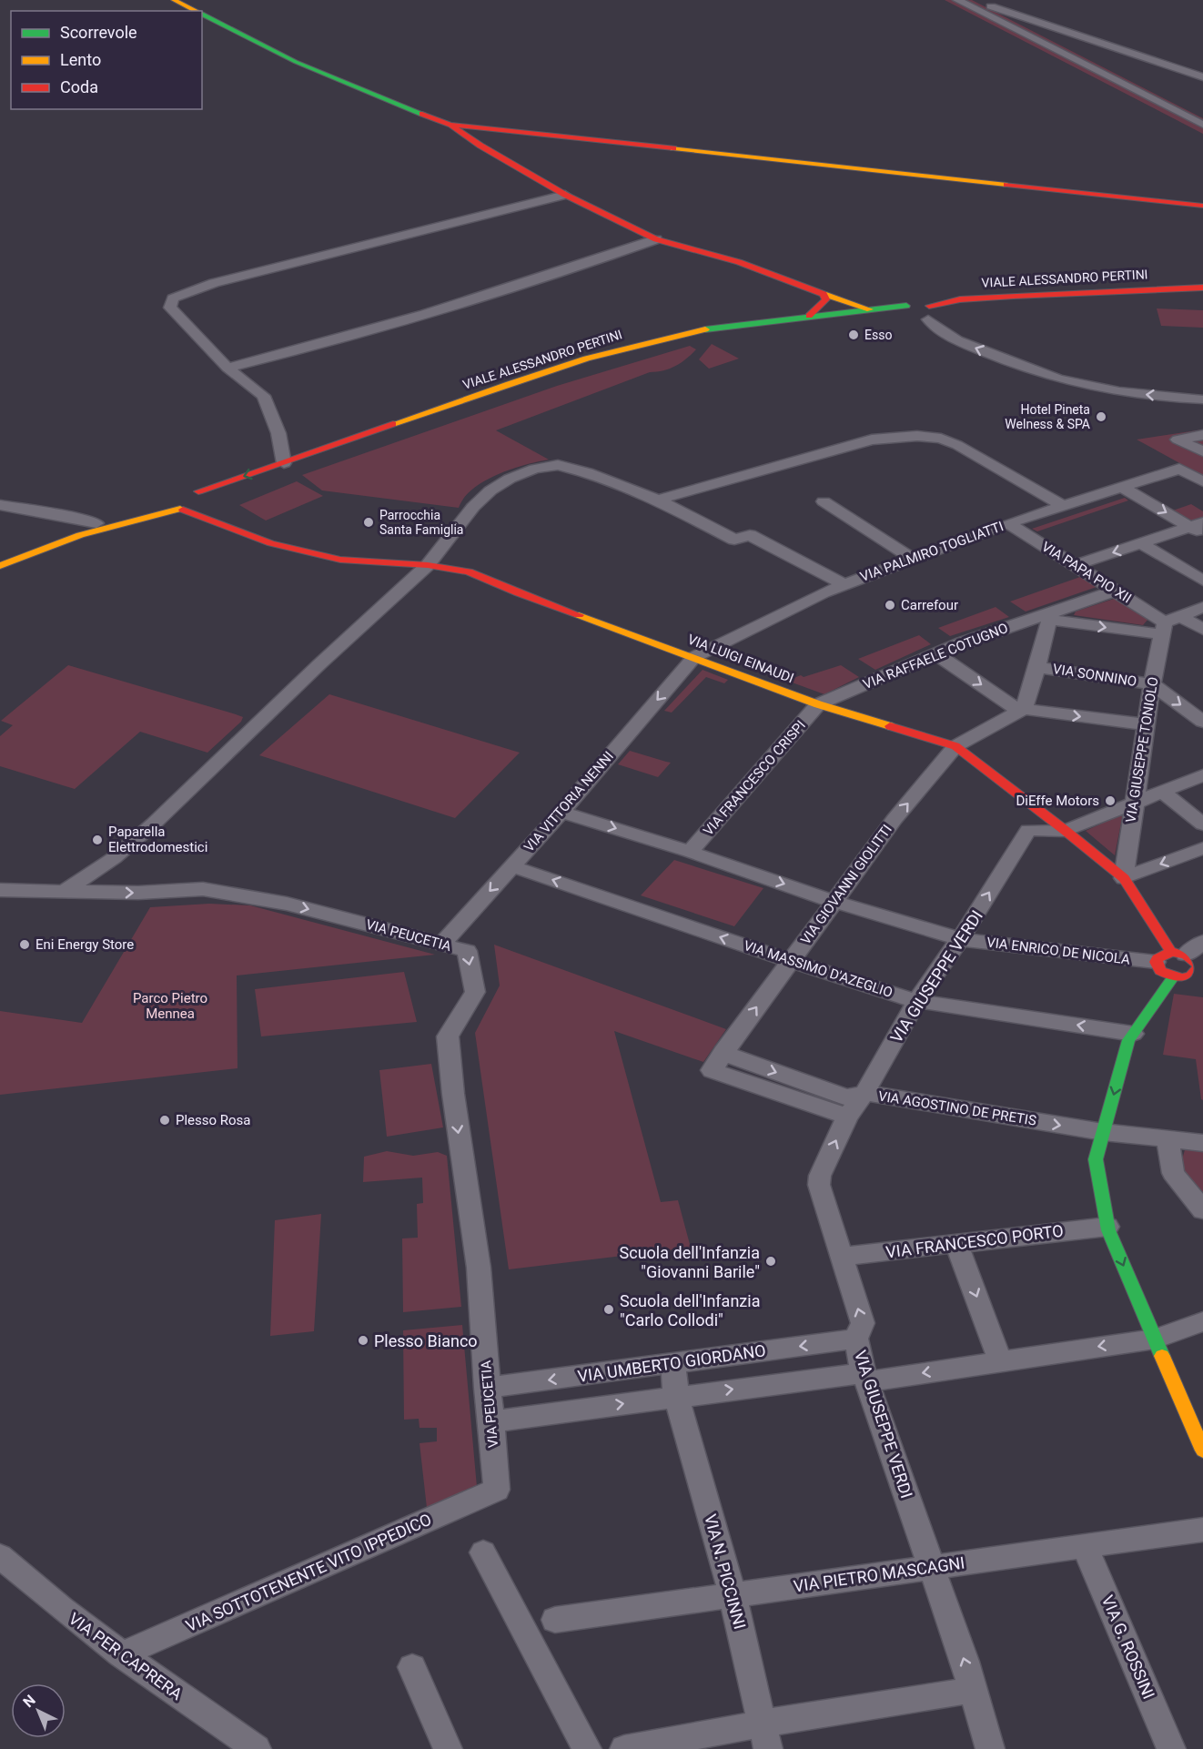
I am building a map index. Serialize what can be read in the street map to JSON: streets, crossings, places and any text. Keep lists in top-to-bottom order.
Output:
{
  "streets": {
    "main road": ["VIALE ALESSANDRO PERTINI", "VIA LUIGI EINAUDI"],
    "street": [
      "VIA PALMIRO TOGLIATTI",
      "VIA PAPA PIO XII",
      "VIA RAFFAELE COTUGNO",
      "VIA SONNINO",
      "VIA GIUSEPPE TONIOLO",
      "VIA FRANCESCO CRISPI",
      "VIA VITTORIA NENNI",
      "VIA GIOVANNI GIOLITTI",
      "VIA PEUCETIA",
      "VIA ENRICO DE NICOLA",
      "VIA MASSIMO D'AZEGLIO",
      "VIA GIUSEPPE VERDI",
      "VIA AGOSTINO DE PRETIS",
      "VIA FRANCESCO PORTO",
      "VIA UMBERTO GIORDANO",
      "VIA N. PICCINNI",
      "VIA SOTTOTENENTE VITO IPPEDICO",
      "VIA PIETRO MASCAGNI",
      "VIA G. ROSSINI",
      "VIA PER CAPRERA"
    ]
  },
  "crossings": [
    ["VIALE ALESSANDRO PERTINI", "VIA LUIGI EINAUDI"],
    ["VIA PALMIRO TOGLIATTI", "VIA PAPA PIO XII"],
    ["VIA PALMIRO TOGLIATTI", "VIA LUIGI EINAUDI"],
    ["VIA PALMIRO TOGLIATTI", "VIA VITTORIA NENNI"],
    ["VIA PAPA PIO XII", "VIA RAFFAELE COTUGNO"],
    ["VIA PAPA PIO XII", "VIA GIUSEPPE TONIOLO"],
    ["VIA RAFFAELE COTUGNO", "VIA LUIGI EINAUDI"],
    ["VIA RAFFAELE COTUGNO", "VIA FRANCESCO CRISPI"],
    ["VIA LUIGI EINAUDI", "VIA GIUSEPPE TONIOLO"],
    ["VIA LUIGI EINAUDI", "VIA FRANCESCO CRISPI"],
    ["VIA LUIGI EINAUDI", "VIA VITTORIA NENNI"],
    ["VIA LUIGI EINAUDI", "VIA GIOVANNI GIOLITTI"],
    ["VIA LUIGI EINAUDI", "VIA ENRICO DE NICOLA"],
    ["VIA LUIGI EINAUDI", "VIA GIUSEPPE VERDI"],
    ["VIA SONNINO", "VIA GIUSEPPE TONIOLO"],
    ["VIA VITTORIA NENNI", "VIA PEUCETIA"],
    ["VIA VITTORIA NENNI", "VIA MASSIMO D'AZEGLIO"],
    ["VIA GIOVANNI GIOLITTI", "VIA MASSIMO D'AZEGLIO"],
    ["VIA GIOVANNI GIOLITTI", "VIA AGOSTINO DE PRETIS"],
    ["VIA PEUCETIA", "VIA UMBERTO GIORDANO"],
    ["VIA PEUCETIA", "VIA SOTTOTENENTE VITO IPPEDICO"],
    ["VIA ENRICO DE NICOLA", "VIA GIUSEPPE VERDI"],
    ["VIA MASSIMO D'AZEGLIO", "VIA GIUSEPPE VERDI"],
    ["VIA GIUSEPPE VERDI", "VIA AGOSTINO DE PRETIS"],
    ["VIA GIUSEPPE VERDI", "VIA FRANCESCO PORTO"],
    ["VIA GIUSEPPE VERDI", "VIA UMBERTO GIORDANO"],
    ["VIA GIUSEPPE VERDI", "VIA PIETRO MASCAGNI"],
    ["VIA UMBERTO GIORDANO", "VIA N. PICCINNI"],
    ["VIA N. PICCINNI", "VIA PIETRO MASCAGNI"],
    ["VIA SOTTOTENENTE VITO IPPEDICO", "VIA PER CAPRERA"],
    ["VIA PIETRO MASCAGNI", "VIA G. ROSSINI"]
  ],
  "one_way": [
    "VIA VITTORIA NENNI",
    "VIA GIOVANNI GIOLITTI",
    "VIA GIUSEPPE VERDI",
    "VIA AGOSTINO DE PRETIS"
  ],
  "parks": ["Parco Pietro Mennea"],
  "places": [
    "Esso",
    "Hotel Pineta Welness & SPA",
    "Parrocchia Santa Famiglia",
    "Carrefour",
    "DiEffe Motors",
    "Paparella Elettrodomestici",
    "Eni Energy Store",
    "Plesso Rosa",
    "Scuola dell'Infanzia \"Giovanni Barile\"",
    "Scuola dell'Infanzia \"Carlo Collodi\"",
    "Plesso Bianco"
  ],
  "legend": ["Scorrevole", "Lento", "Coda"],
  "north": "top left"
}
